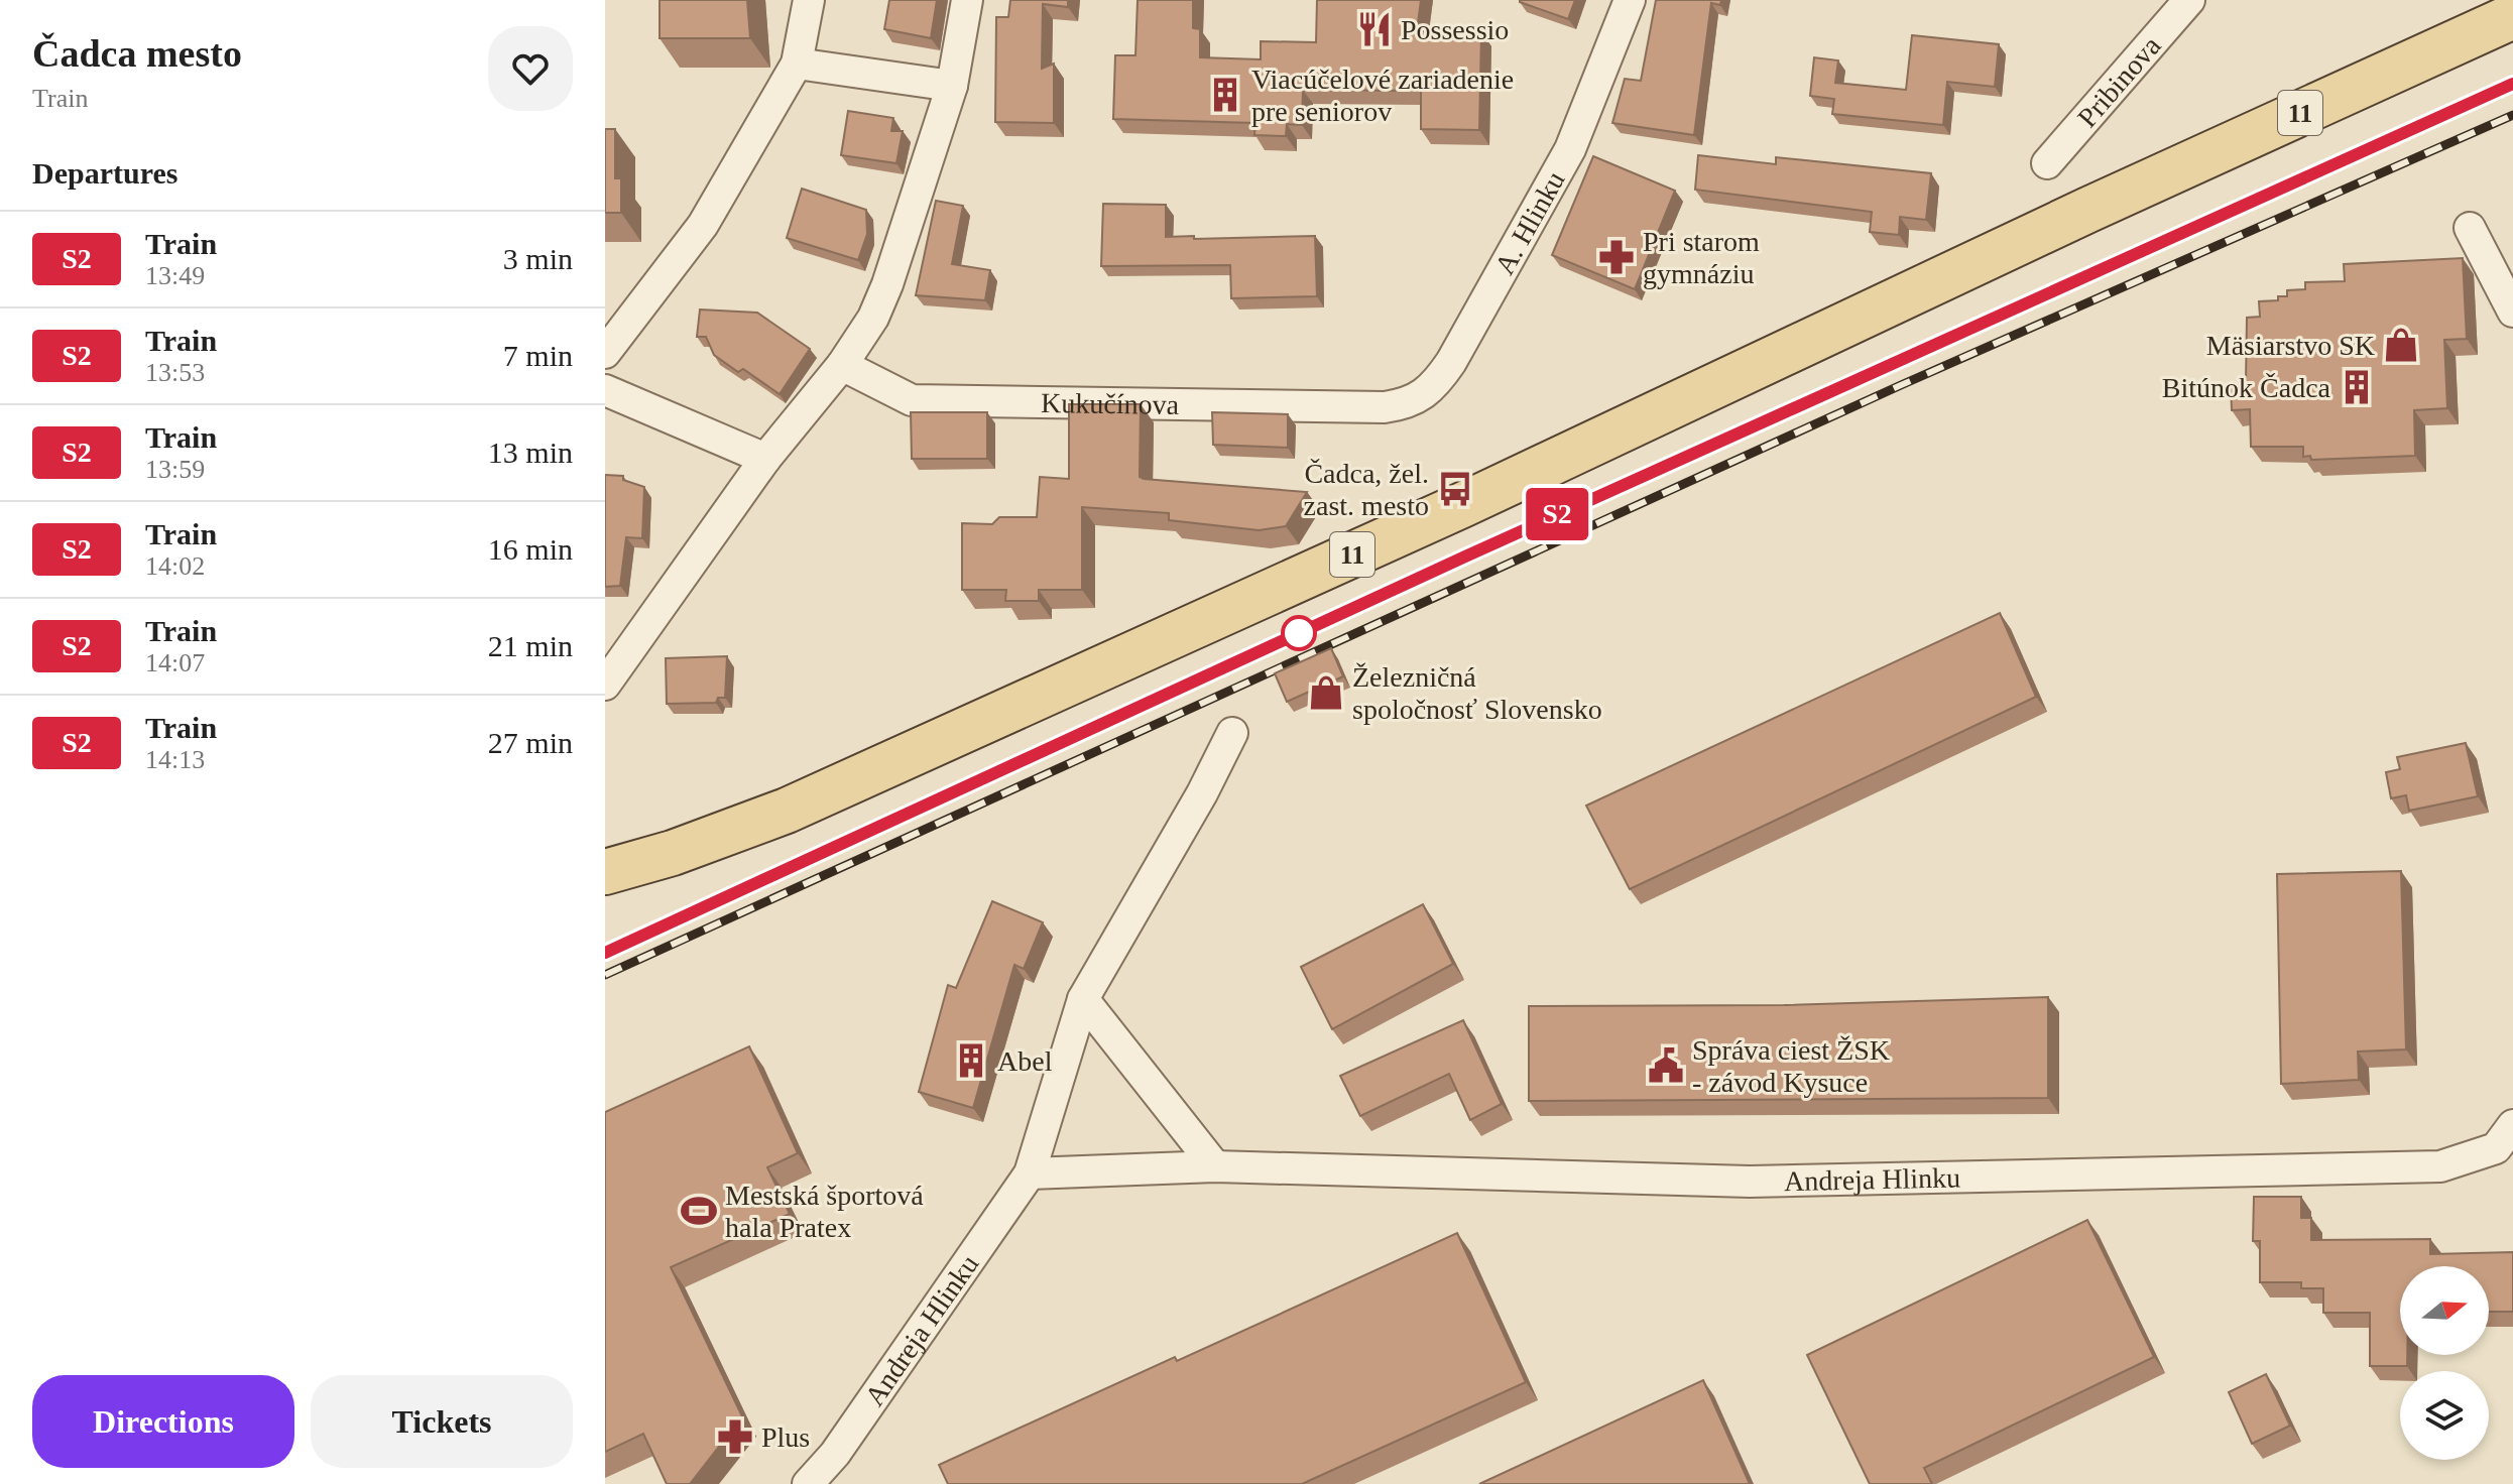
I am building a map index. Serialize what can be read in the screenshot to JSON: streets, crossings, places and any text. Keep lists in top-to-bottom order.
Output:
{
  "streets": {
    "main road": ["11"],
    "street": [
      "Pribinova",
      "A. Hlinku",
      "Kukučínova",
      "Andreja Hlinku"
    ]
  },
  "crossings": [
    ["A. Hlinku", "Kukučínova"]
  ],
  "places": {
    "restaurant": ["Possessio"],
    "building": ["Viacúčelové zariadenie pre seniorov", "Bitúnok Čadca", "Abel"],
    "pharmacy": ["Pri starom gymnáziu", "Plus"],
    "shop": ["Mäsiarstvo SK", "Železničná spoločnosť Slovensko"],
    "bus stop": ["Čadca, žel. zast. mesto"],
    "public building": ["Správa ciest ŽSK - závod Kysuce"],
    "sports": ["Mestská športová hala Pratex"]
  },
  "north": "right",
  "page": {
    "heading": [
      ["Čadca mesto", "Train"],
      "Departures"
    ],
    "on_map": "S2",
    "list": [
      {
        "mark": "S2",
        "name": "Train",
        "note": "13:49",
        "value": "3 min"
      },
      {
        "mark": "S2",
        "name": "Train",
        "note": "13:53",
        "value": "7 min"
      },
      {
        "mark": "S2",
        "name": "Train",
        "note": "13:59",
        "value": "13 min"
      },
      {
        "mark": "S2",
        "name": "Train",
        "note": "14:02",
        "value": "16 min"
      },
      {
        "mark": "S2",
        "name": "Train",
        "note": "14:07",
        "value": "21 min"
      },
      {
        "mark": "S2",
        "name": "Train",
        "note": "14:13",
        "value": "27 min"
      }
    ],
    "buttons": ["Directions", "Tickets"]
  }
}
